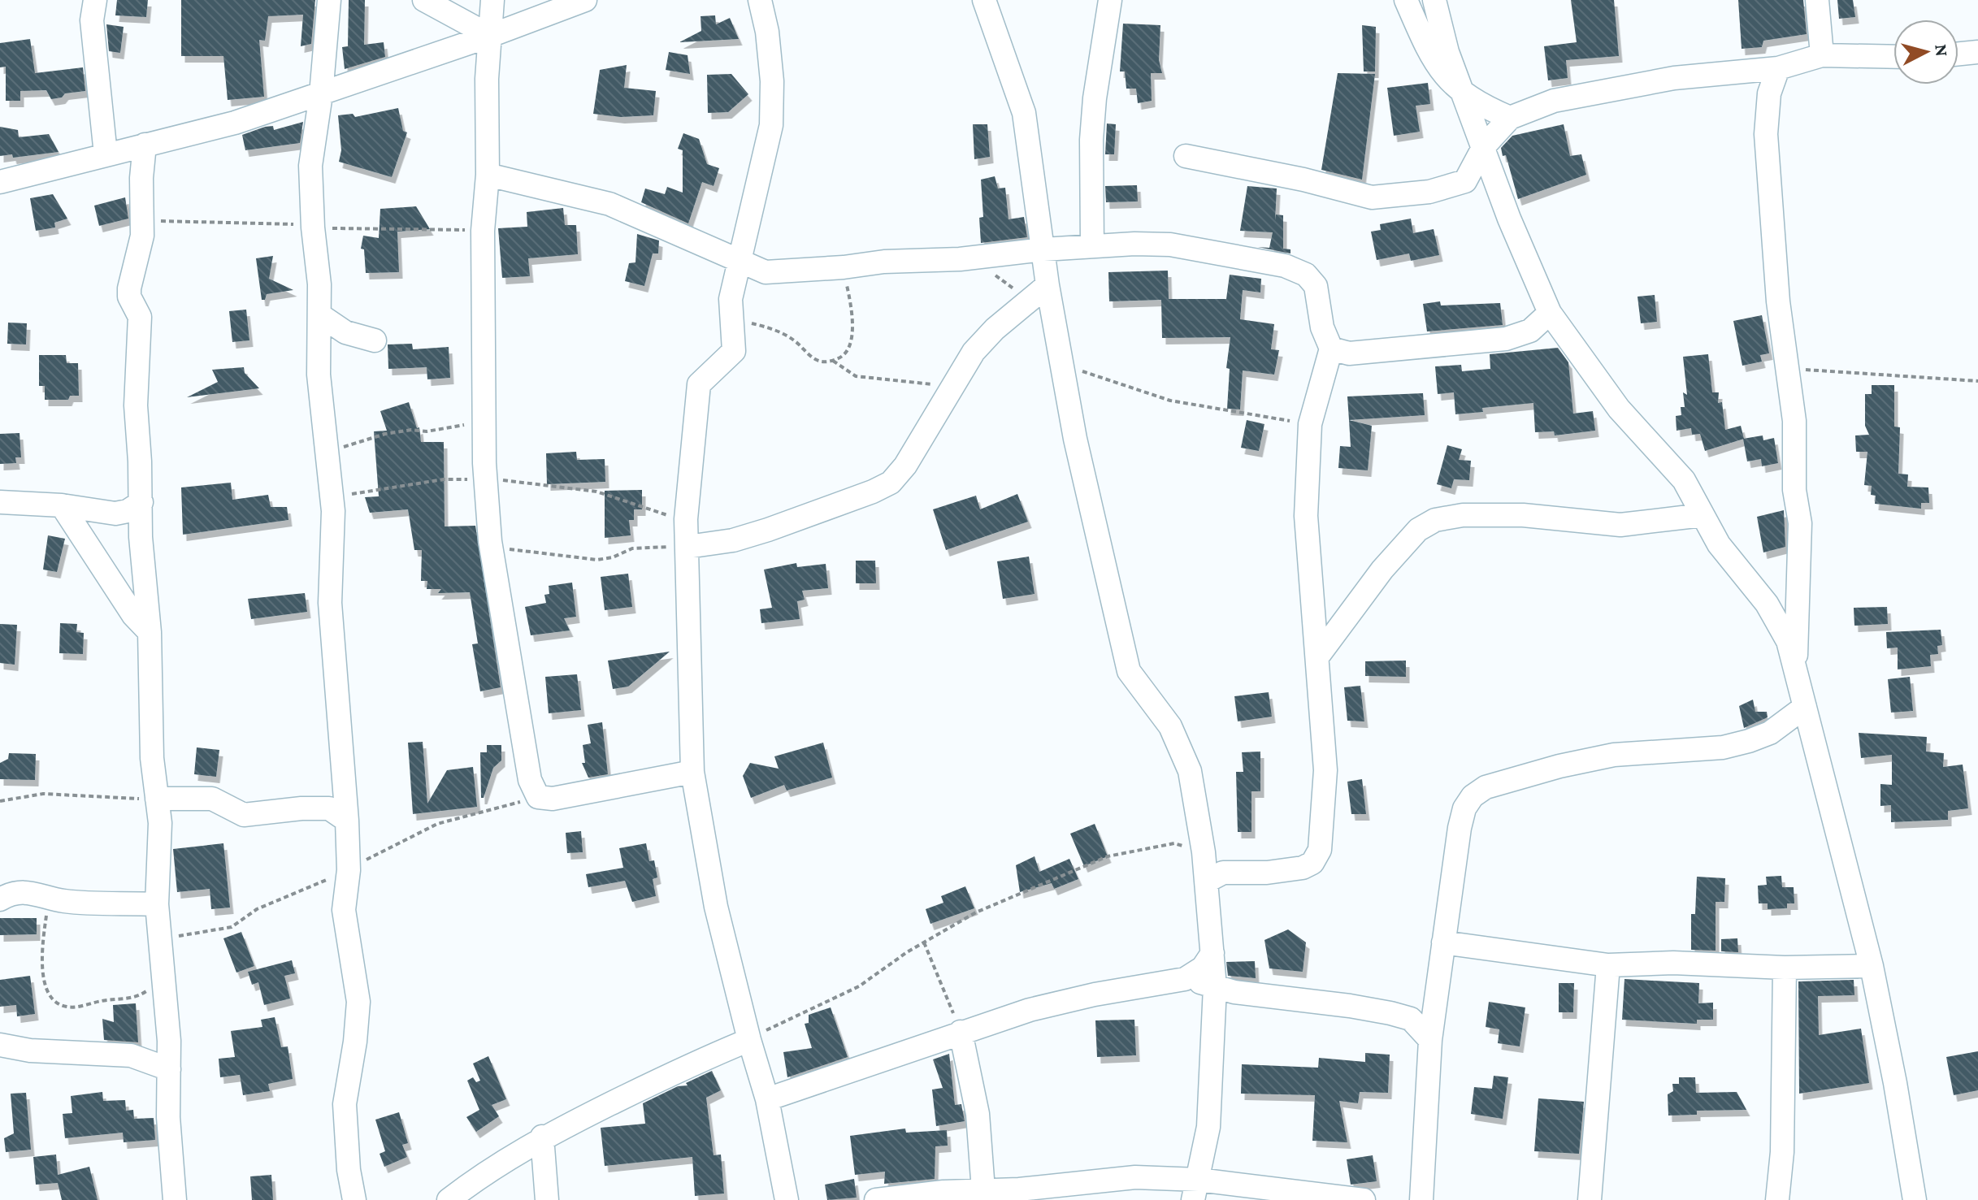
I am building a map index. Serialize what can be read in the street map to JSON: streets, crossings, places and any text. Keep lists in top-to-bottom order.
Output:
{
  "north": "right"
}
